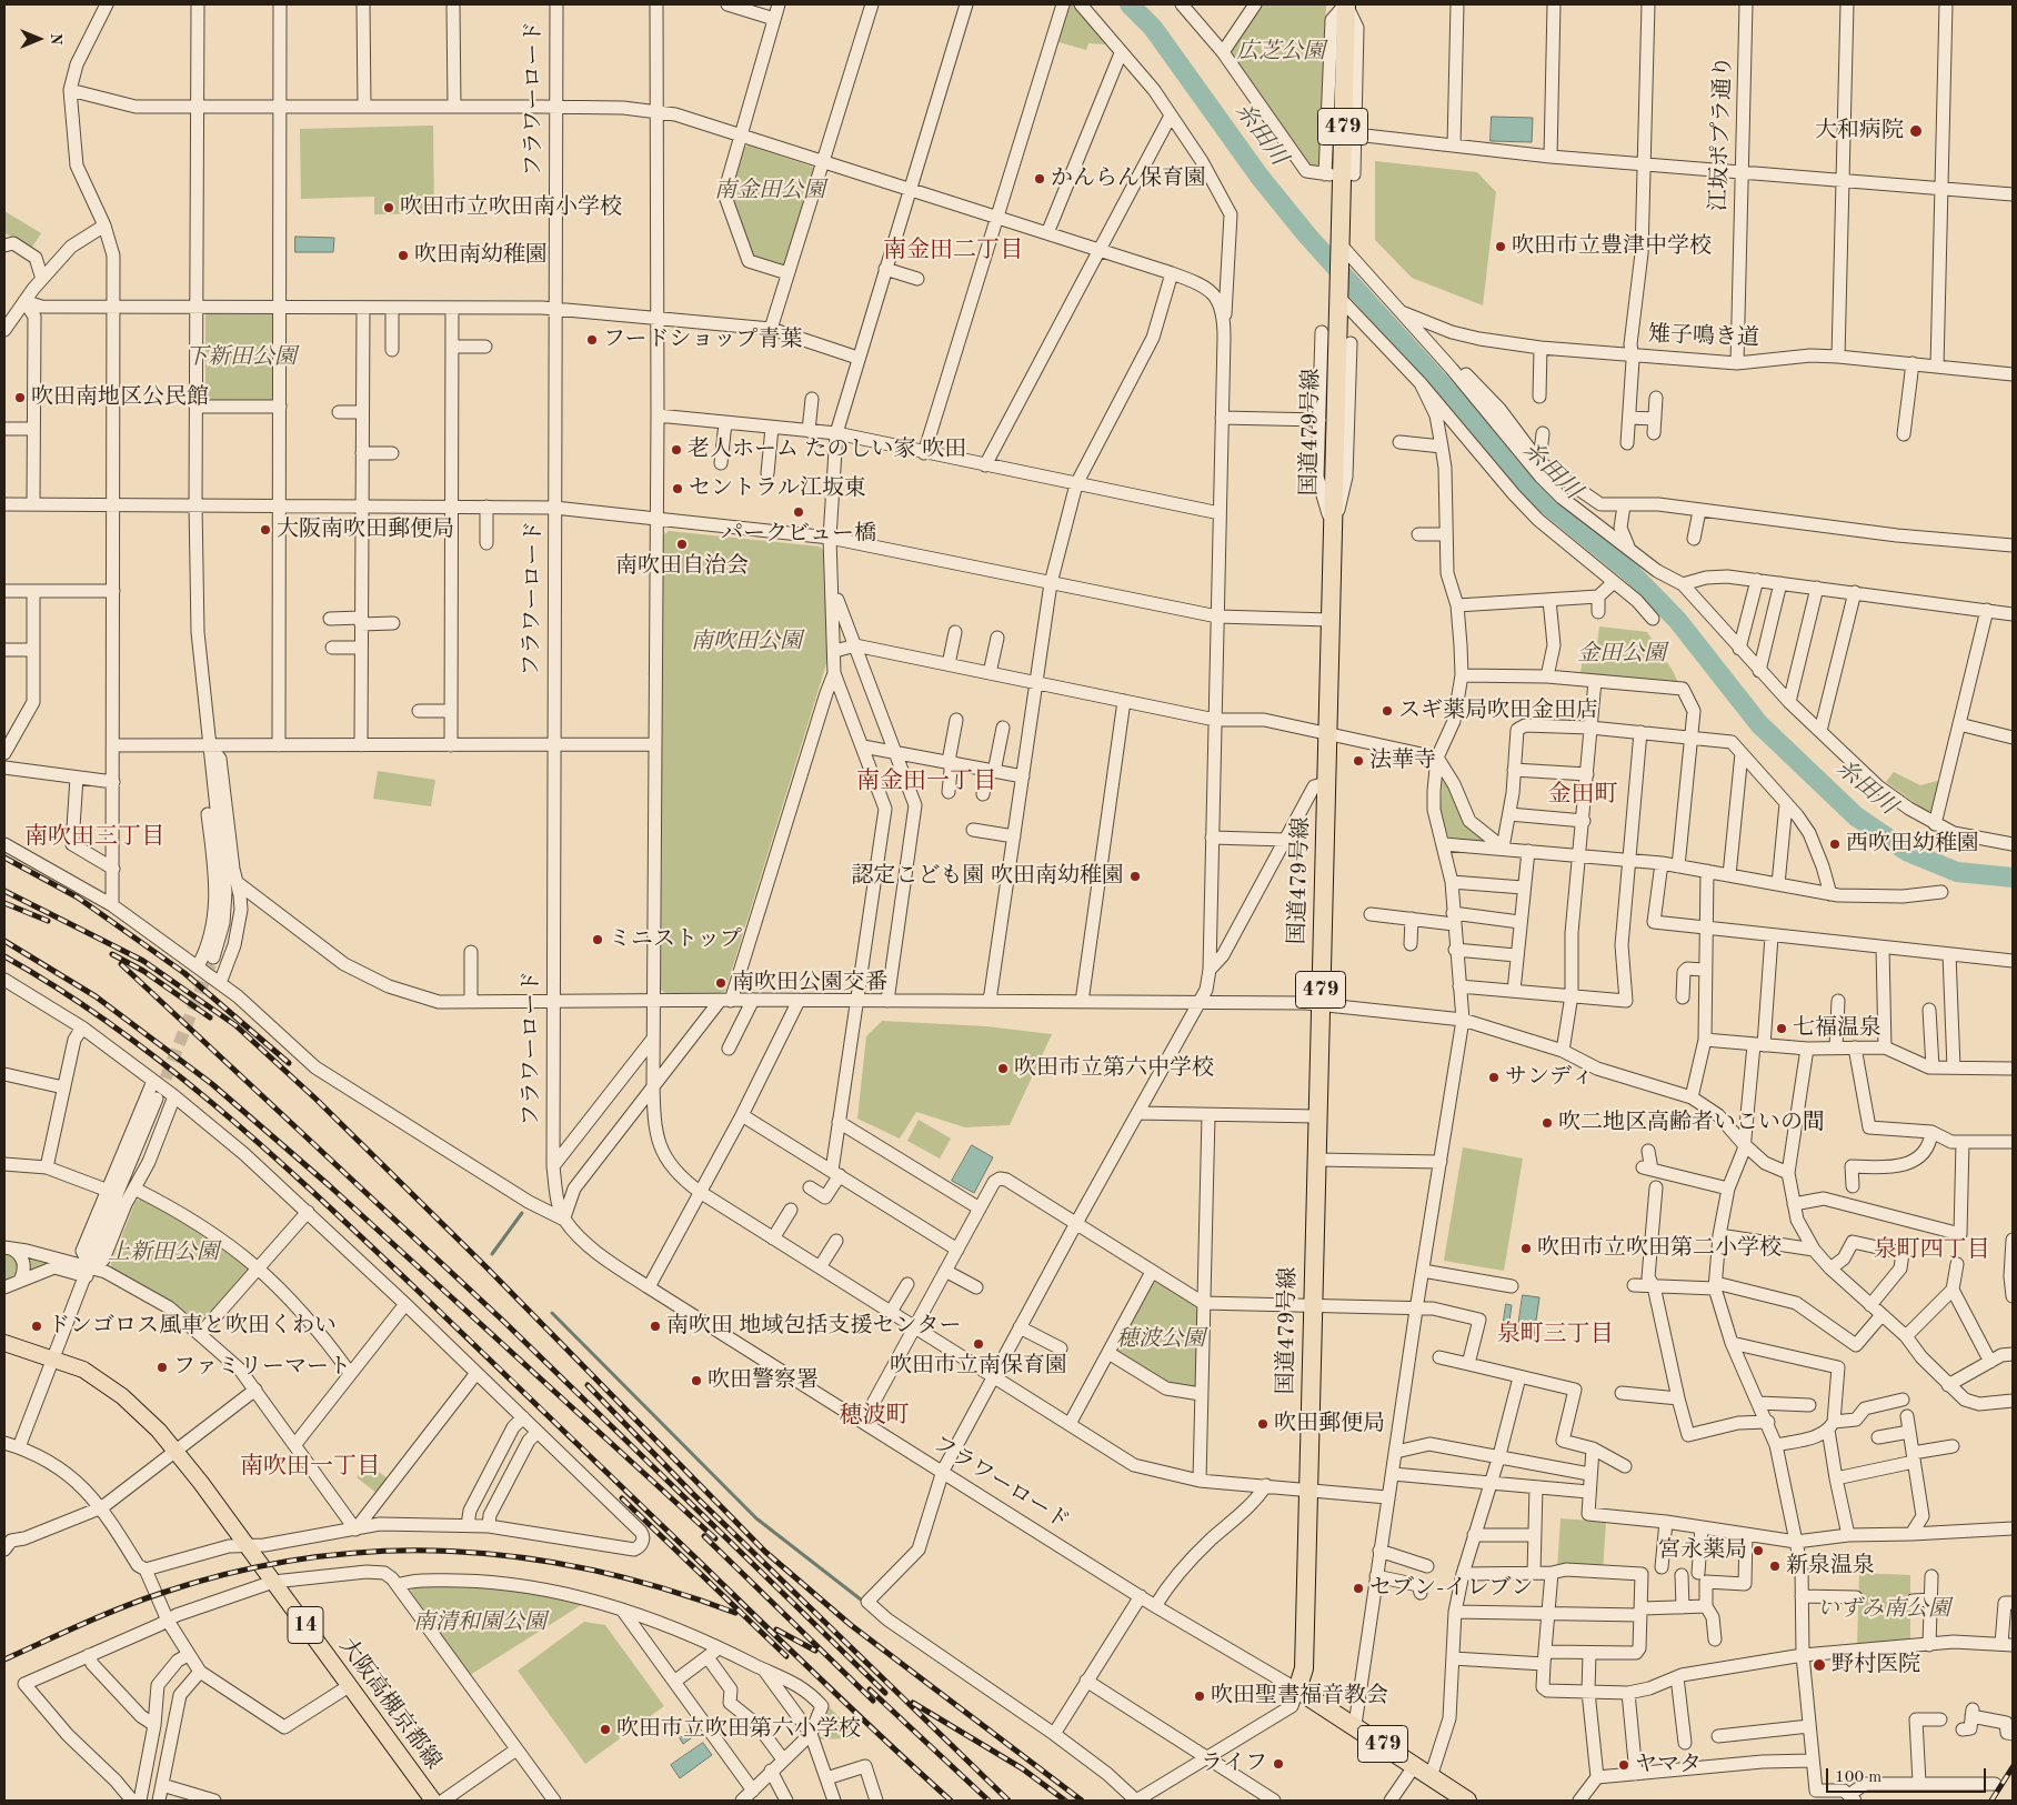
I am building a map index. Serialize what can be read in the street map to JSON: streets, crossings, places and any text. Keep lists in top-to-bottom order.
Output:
{
  "streets": {
    "highway": ["479", "国道479号線"],
    "main road": ["14", "大阪高槻京都線"],
    "street": ["フラワーロード", "江坂ポプラ通り", "雉子鳴き道"]
  },
  "crossings": [
    ["フラワーロード", "479"],
    ["フラワーロード", "国道479号線"],
    ["479", "国道479号線"],
    ["江坂ポプラ通り", "雉子鳴き道"]
  ],
  "districts": [
    "南金田二丁目",
    "南金田一丁目",
    "金田町",
    "南吹田三丁目",
    "泉町四丁目",
    "泉町三丁目",
    "穂波町",
    "南吹田一丁目"
  ],
  "water": ["糸田川"],
  "parks": [
    "広芝公園",
    "南金田公園",
    "下新田公園",
    "南吹田公園",
    "金田公園",
    "上新田公園",
    "穂波公園",
    "いずみ南公園",
    "南清和園公園"
  ],
  "places": [
    "大和病院",
    "かんらん保育園",
    "吹田市立吹田南小学校",
    "吹田市立豊津中学校",
    "吹田南幼稚園",
    "フードショップ青葉",
    "吹田南地区公民館",
    "老人ホーム たのしい家 吹田",
    "セントラル江坂東",
    "パークビュー橋",
    "大阪南吹田郵便局",
    "南吹田自治会",
    "スギ薬局吹田金田店",
    "法華寺",
    "西吹田幼稚園",
    "認定こども園 吹田南幼稚園",
    "ミニストップ",
    "南吹田公園交番",
    "七福温泉",
    "吹田市立第六中学校",
    "サンディ",
    "吹二地区高齢者いこいの間",
    "吹田市立吹田第二小学校",
    "ドンゴロス風車と吹田くわい",
    "南吹田 地域包括支援センター",
    "吹田市立南保育園",
    "ファミリーマート",
    "吹田警察署",
    "吹田郵便局",
    "宮永薬局",
    "新泉温泉",
    "セブン-イレブン",
    "野村医院",
    "吹田聖書福音教会",
    "吹田市立吹田第六小学校",
    "ライフ",
    "ヤマタ"
  ],
  "scale_bar": "100 m",
  "north": "right"
}
